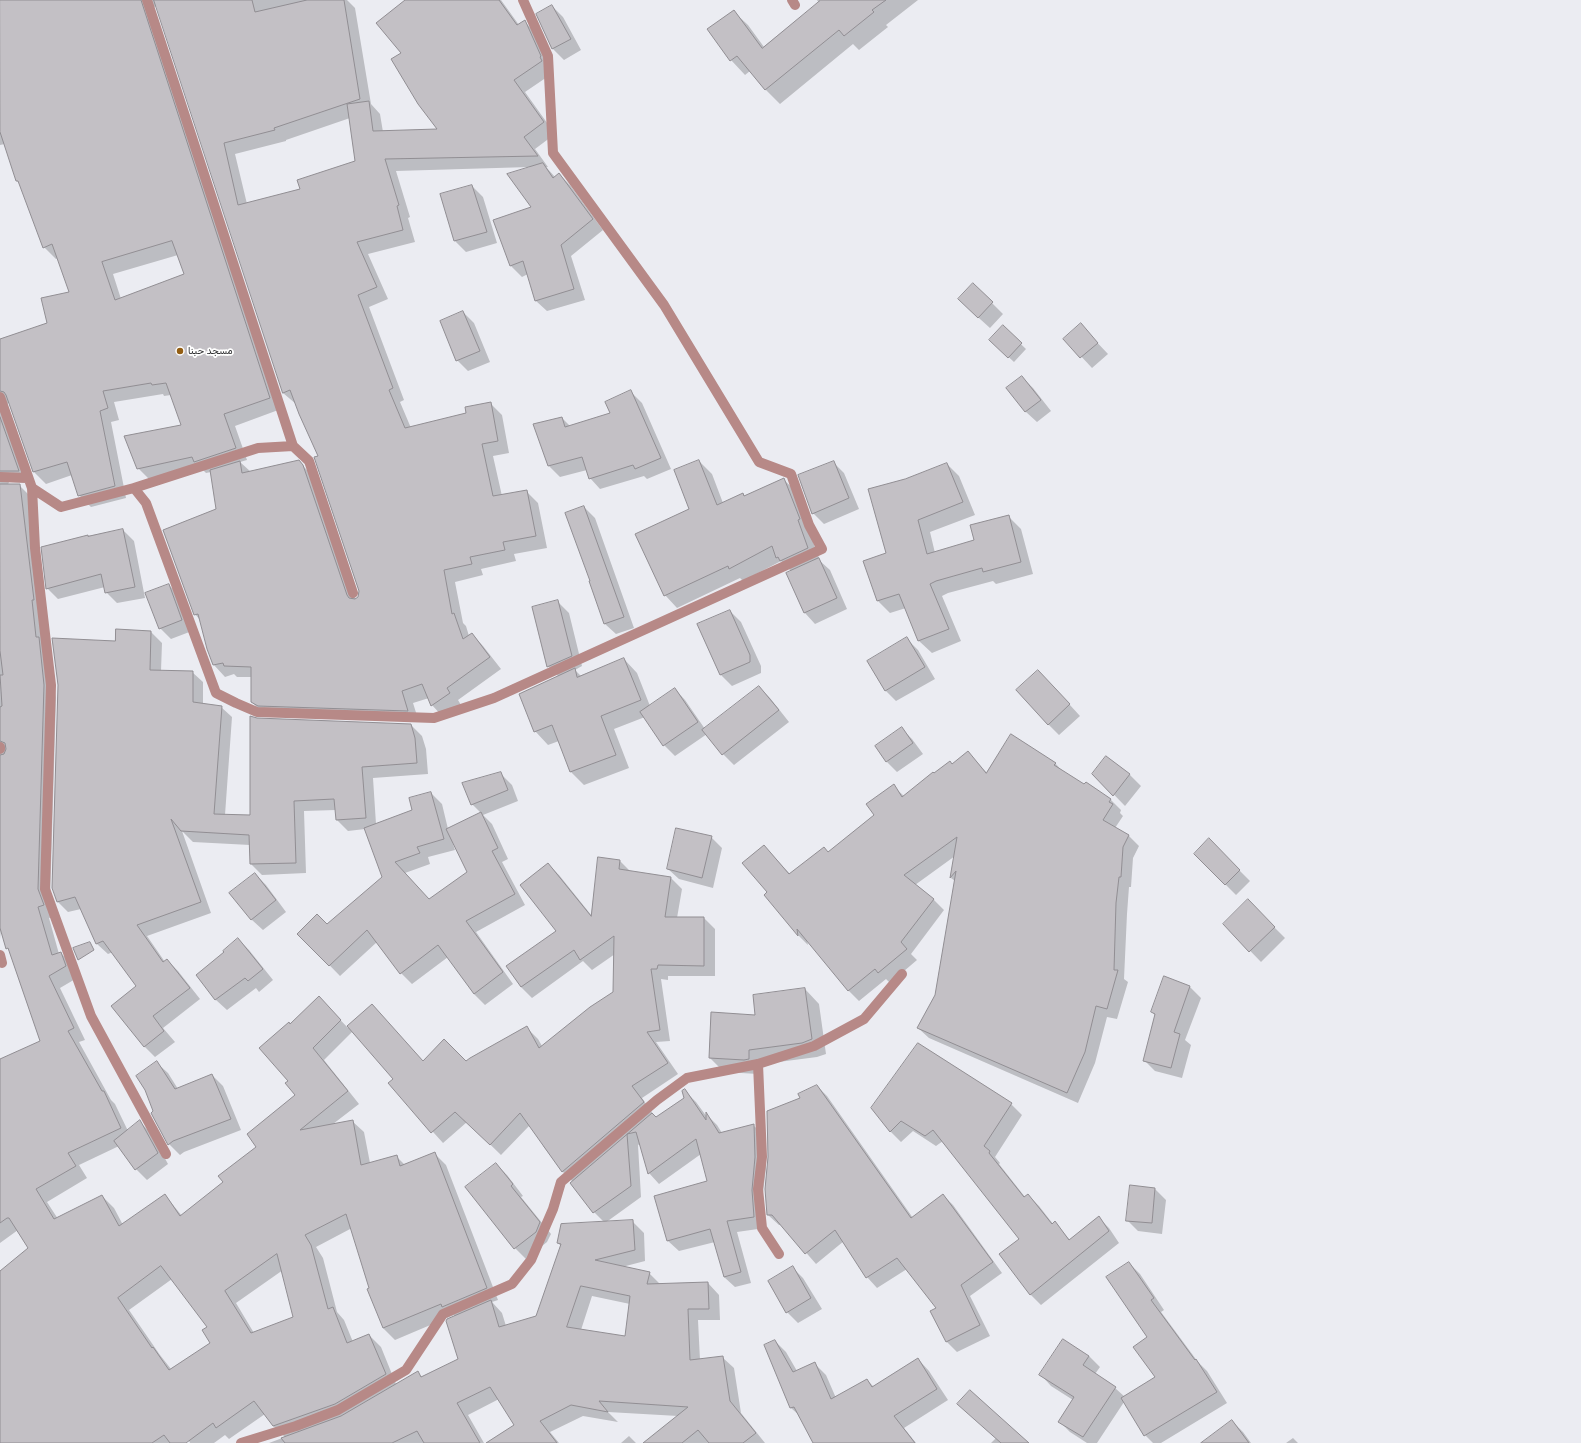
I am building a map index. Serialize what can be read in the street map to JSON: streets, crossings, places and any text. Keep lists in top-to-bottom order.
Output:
{
  "places": ["مسجد حبنا"]
}
